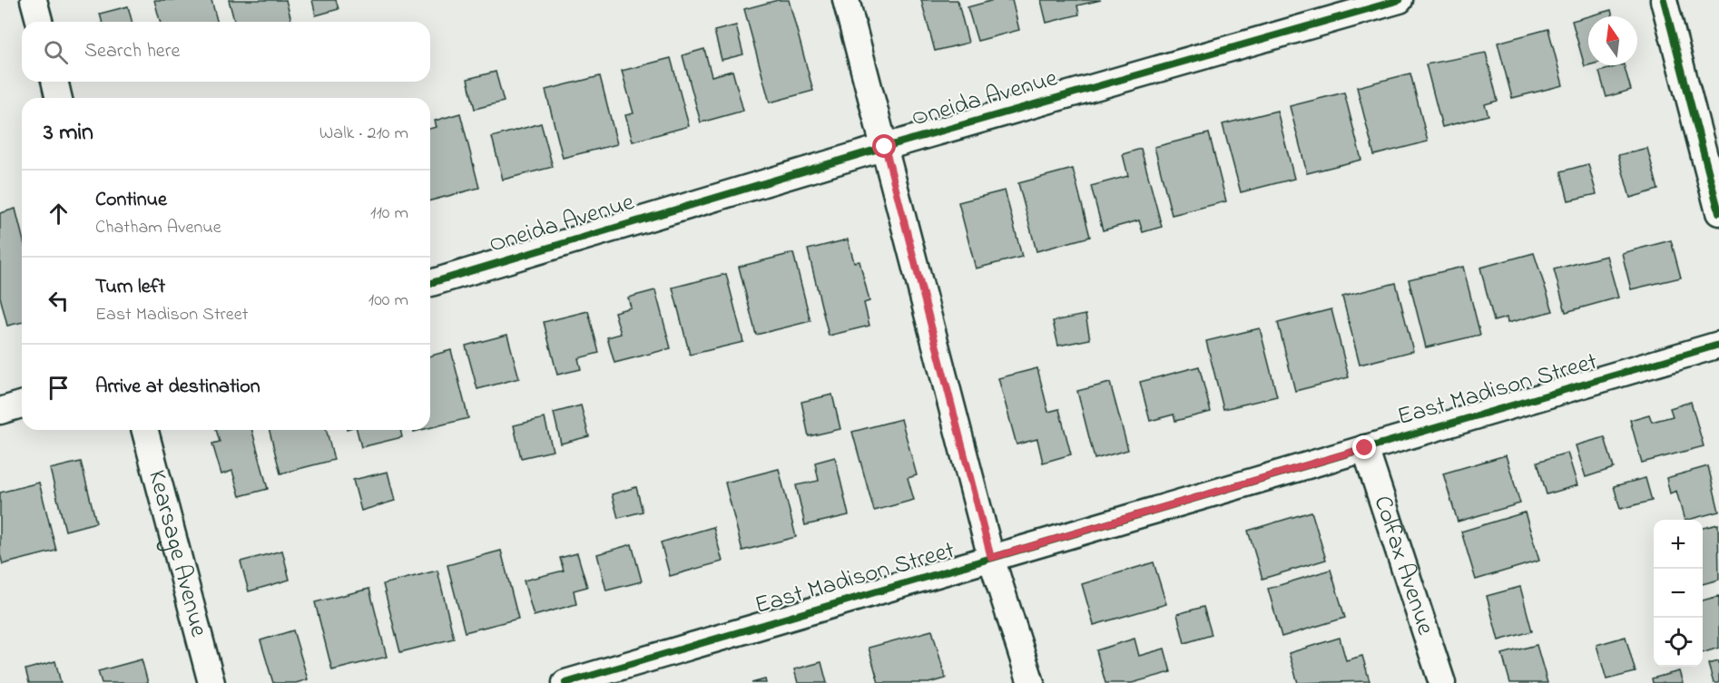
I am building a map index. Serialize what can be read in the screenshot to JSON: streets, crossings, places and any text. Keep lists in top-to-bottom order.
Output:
{
  "streets": {
    "street": [
      "Oneida Avenue",
      "East Madison Street",
      "Kearsage Avenue",
      "Colfax Avenue"
    ]
  },
  "crossings": [
    ["East Madison Street", "Colfax Avenue"]
  ],
  "north": "top",
  "page": {
    "search": "Search here",
    "heading": ["3 min", "Walk · 210 m"],
    "list": [
      ["Continue", "Chatham Avenue", "110 m"],
      ["Turn left", "East Madison Street", "100 m"],
      "Arrive at destination"
    ],
    "map_buttons": ["+", "−"]
  }
}
